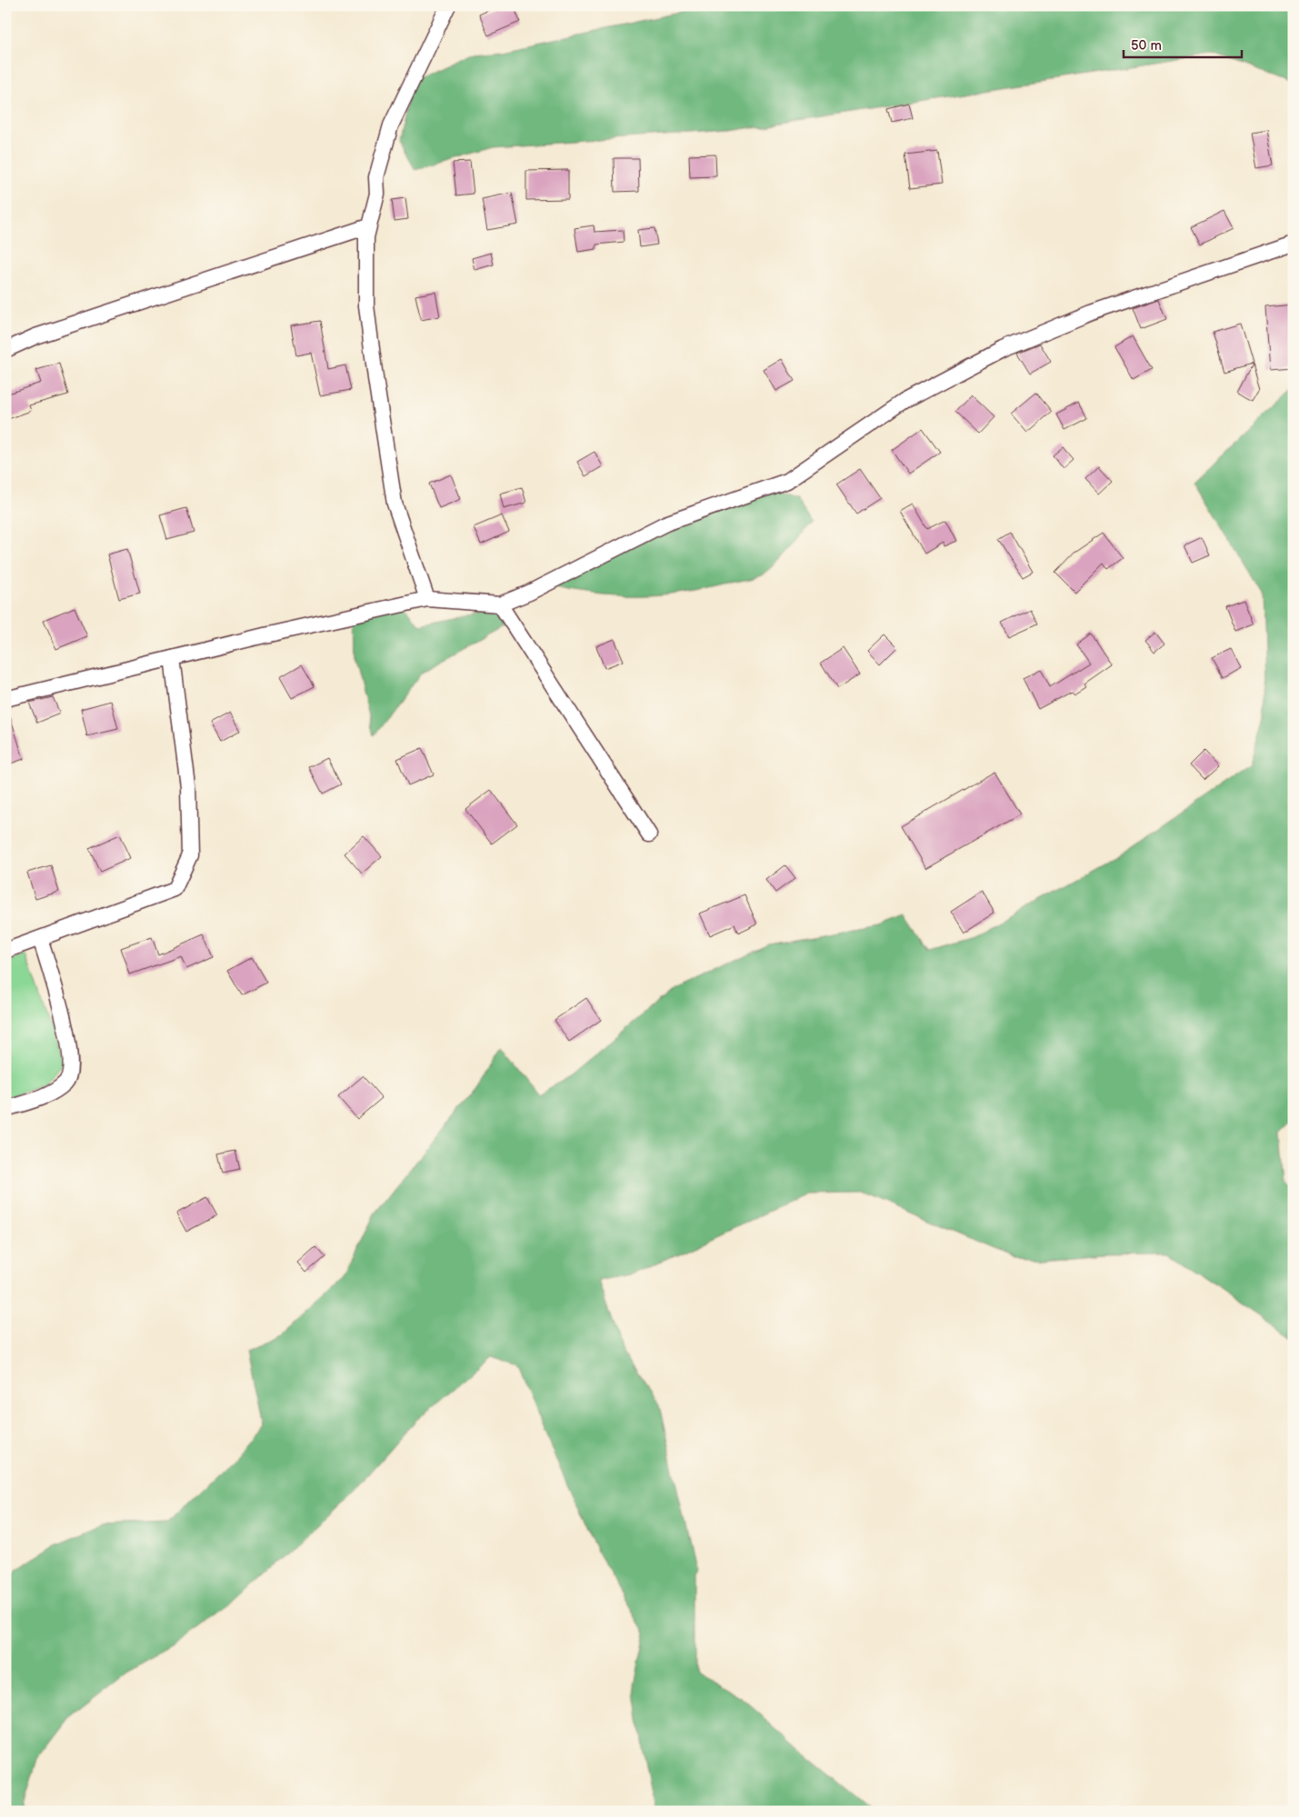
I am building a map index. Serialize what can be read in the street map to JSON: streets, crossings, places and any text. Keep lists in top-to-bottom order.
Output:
{
  "scale_bar": "50 m"
}
